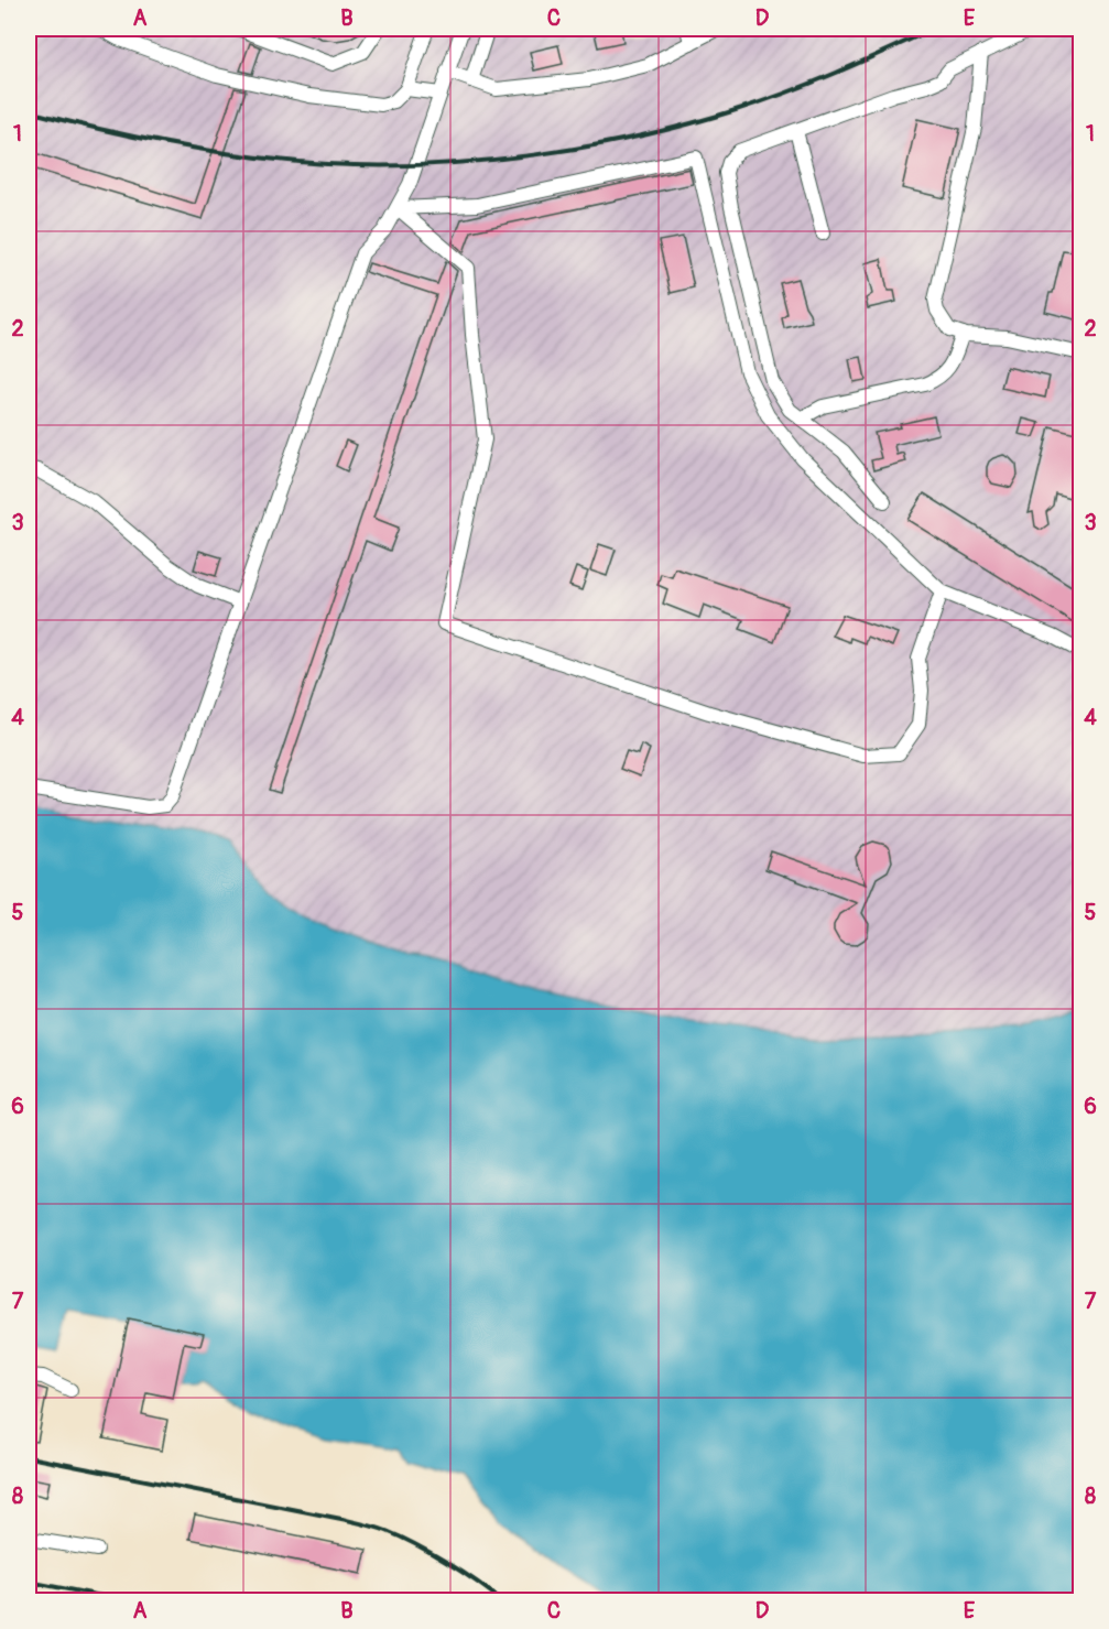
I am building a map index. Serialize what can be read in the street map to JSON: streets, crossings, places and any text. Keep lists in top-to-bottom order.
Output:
{
  "grid": {
    "columns": [
      "A",
      "B",
      "C",
      "D",
      "E"
    ],
    "rows": [
      "1",
      "2",
      "3",
      "4",
      "5",
      "6",
      "7",
      "8"
    ]
  }
}
